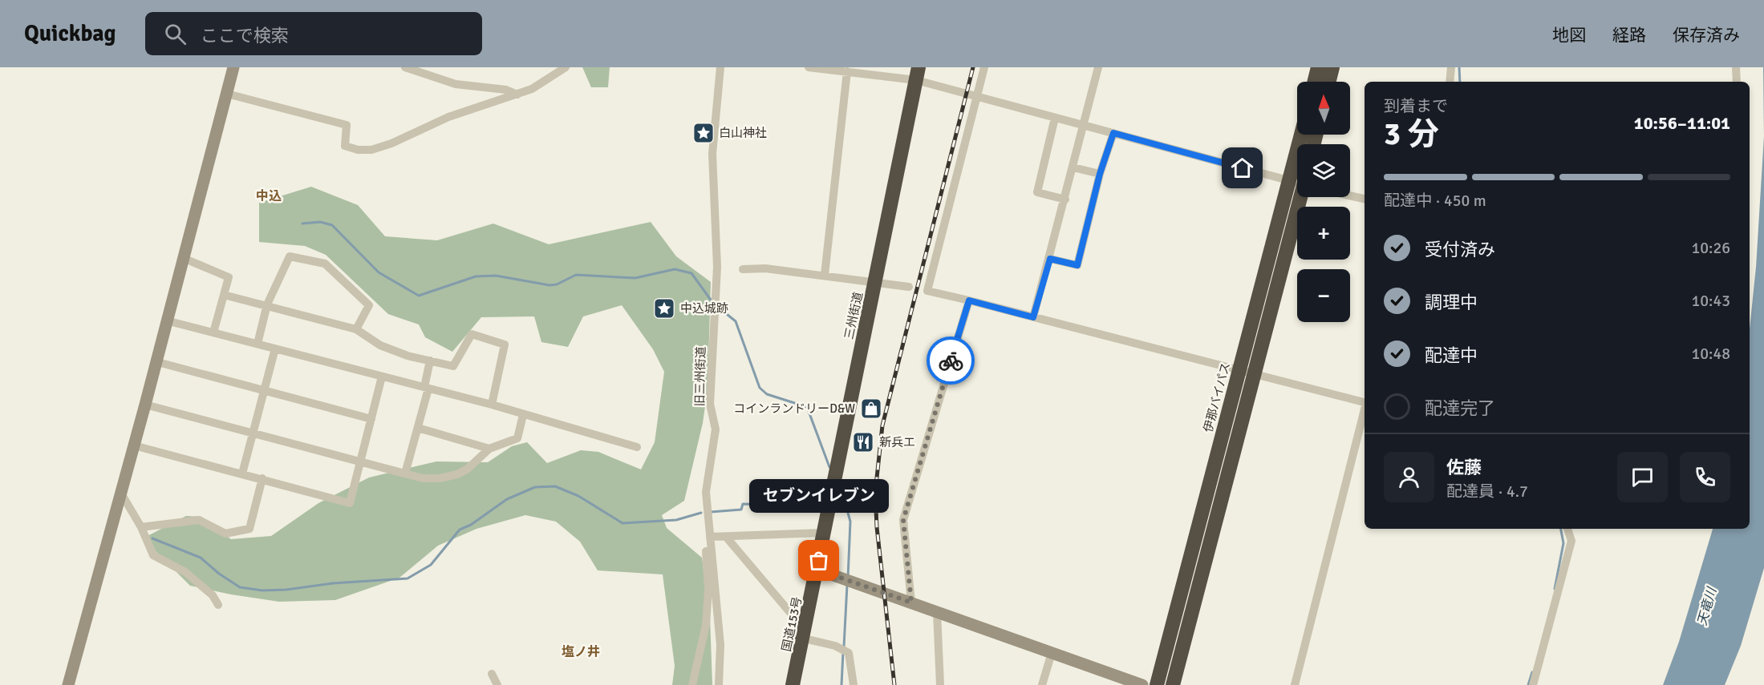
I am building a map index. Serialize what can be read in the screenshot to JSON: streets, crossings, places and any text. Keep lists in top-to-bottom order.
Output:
{
  "streets": {
    "highway": ["三州街道", "伊那バイパス", "国道153号"],
    "street": ["旧三州街道"]
  },
  "crossings": [
    ["三州街道", "国道153号"]
  ],
  "districts": ["中込", "塩ノ井"],
  "water": ["天竜川"],
  "places": {
    "place": ["白山神社", "中込城跡"],
    "shop": ["コインランドリーD&W"],
    "restaurant": ["新兵エ"],
    "other": ["セブンイレブン"]
  },
  "north": "top",
  "page": {
    "header": "Quickbag",
    "search": "ここで検索",
    "nav": ["地図", "経路", "保存済み"],
    "map_buttons": ["+", "−"],
    "heading": ["3 分", "到着まで", "10:56–11:01"],
    "panel": ["佐藤", "配達員 · 4.7"],
    "bar": "配達中 · 450 m",
    "list": [
      ["受付済み", "10:26"],
      ["調理中", "10:43"],
      ["配達中", "10:48"],
      "配達完了"
    ],
    "bubble": "セブンイレブン"
  }
}
